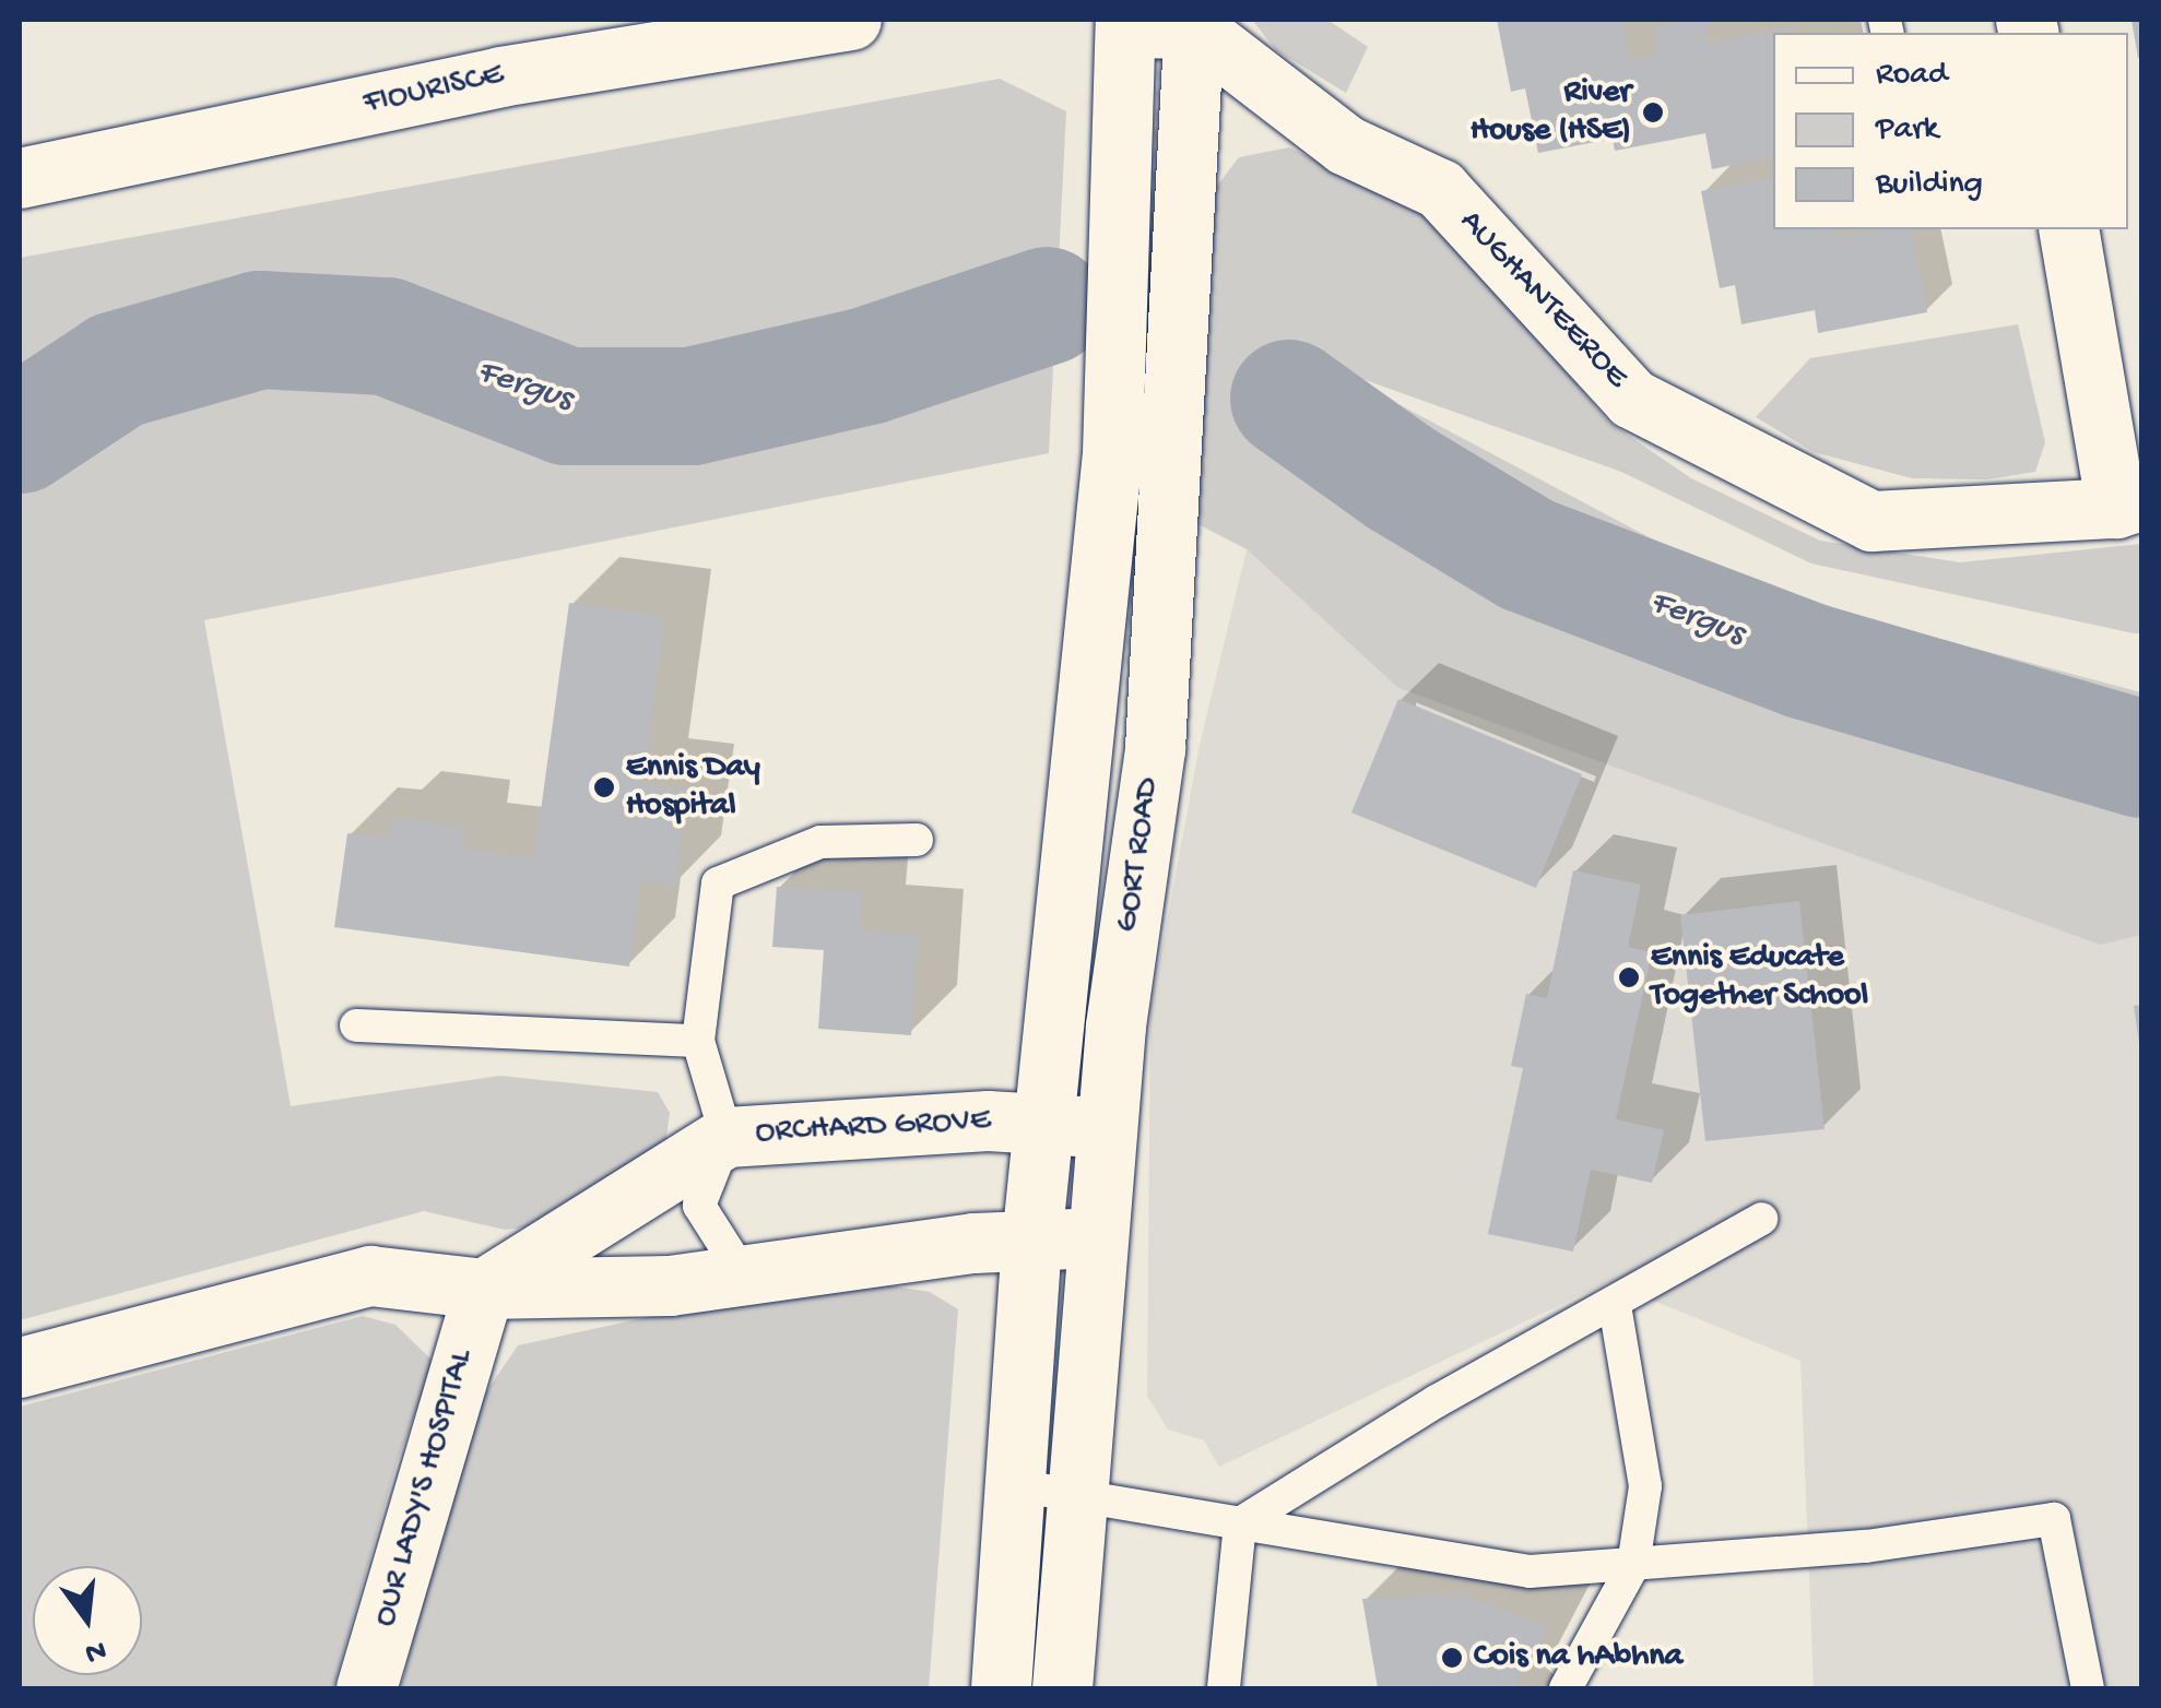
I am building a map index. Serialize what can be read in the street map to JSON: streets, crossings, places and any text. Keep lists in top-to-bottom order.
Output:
{
  "streets": {
    "street": [
      "FIOURISCE",
      "AUGHANTEEROE",
      "GORT ROAD",
      "ORCHARD GROVE",
      "OUR LADY'S HOSPITAL"
    ]
  },
  "crossings": [
    ["AUGHANTEEROE", "GORT ROAD"],
    ["GORT ROAD", "ORCHARD GROVE"],
    ["ORCHARD GROVE", "OUR LADY'S HOSPITAL"]
  ],
  "water": ["Fergus"],
  "places": [
    "River House (HSE)",
    "Ennis Day Hospital",
    "Ennis Educate Together School",
    "Cois na hAbhna"
  ],
  "legend": ["Road", "Park", "Building"],
  "north": "bottom"
}
